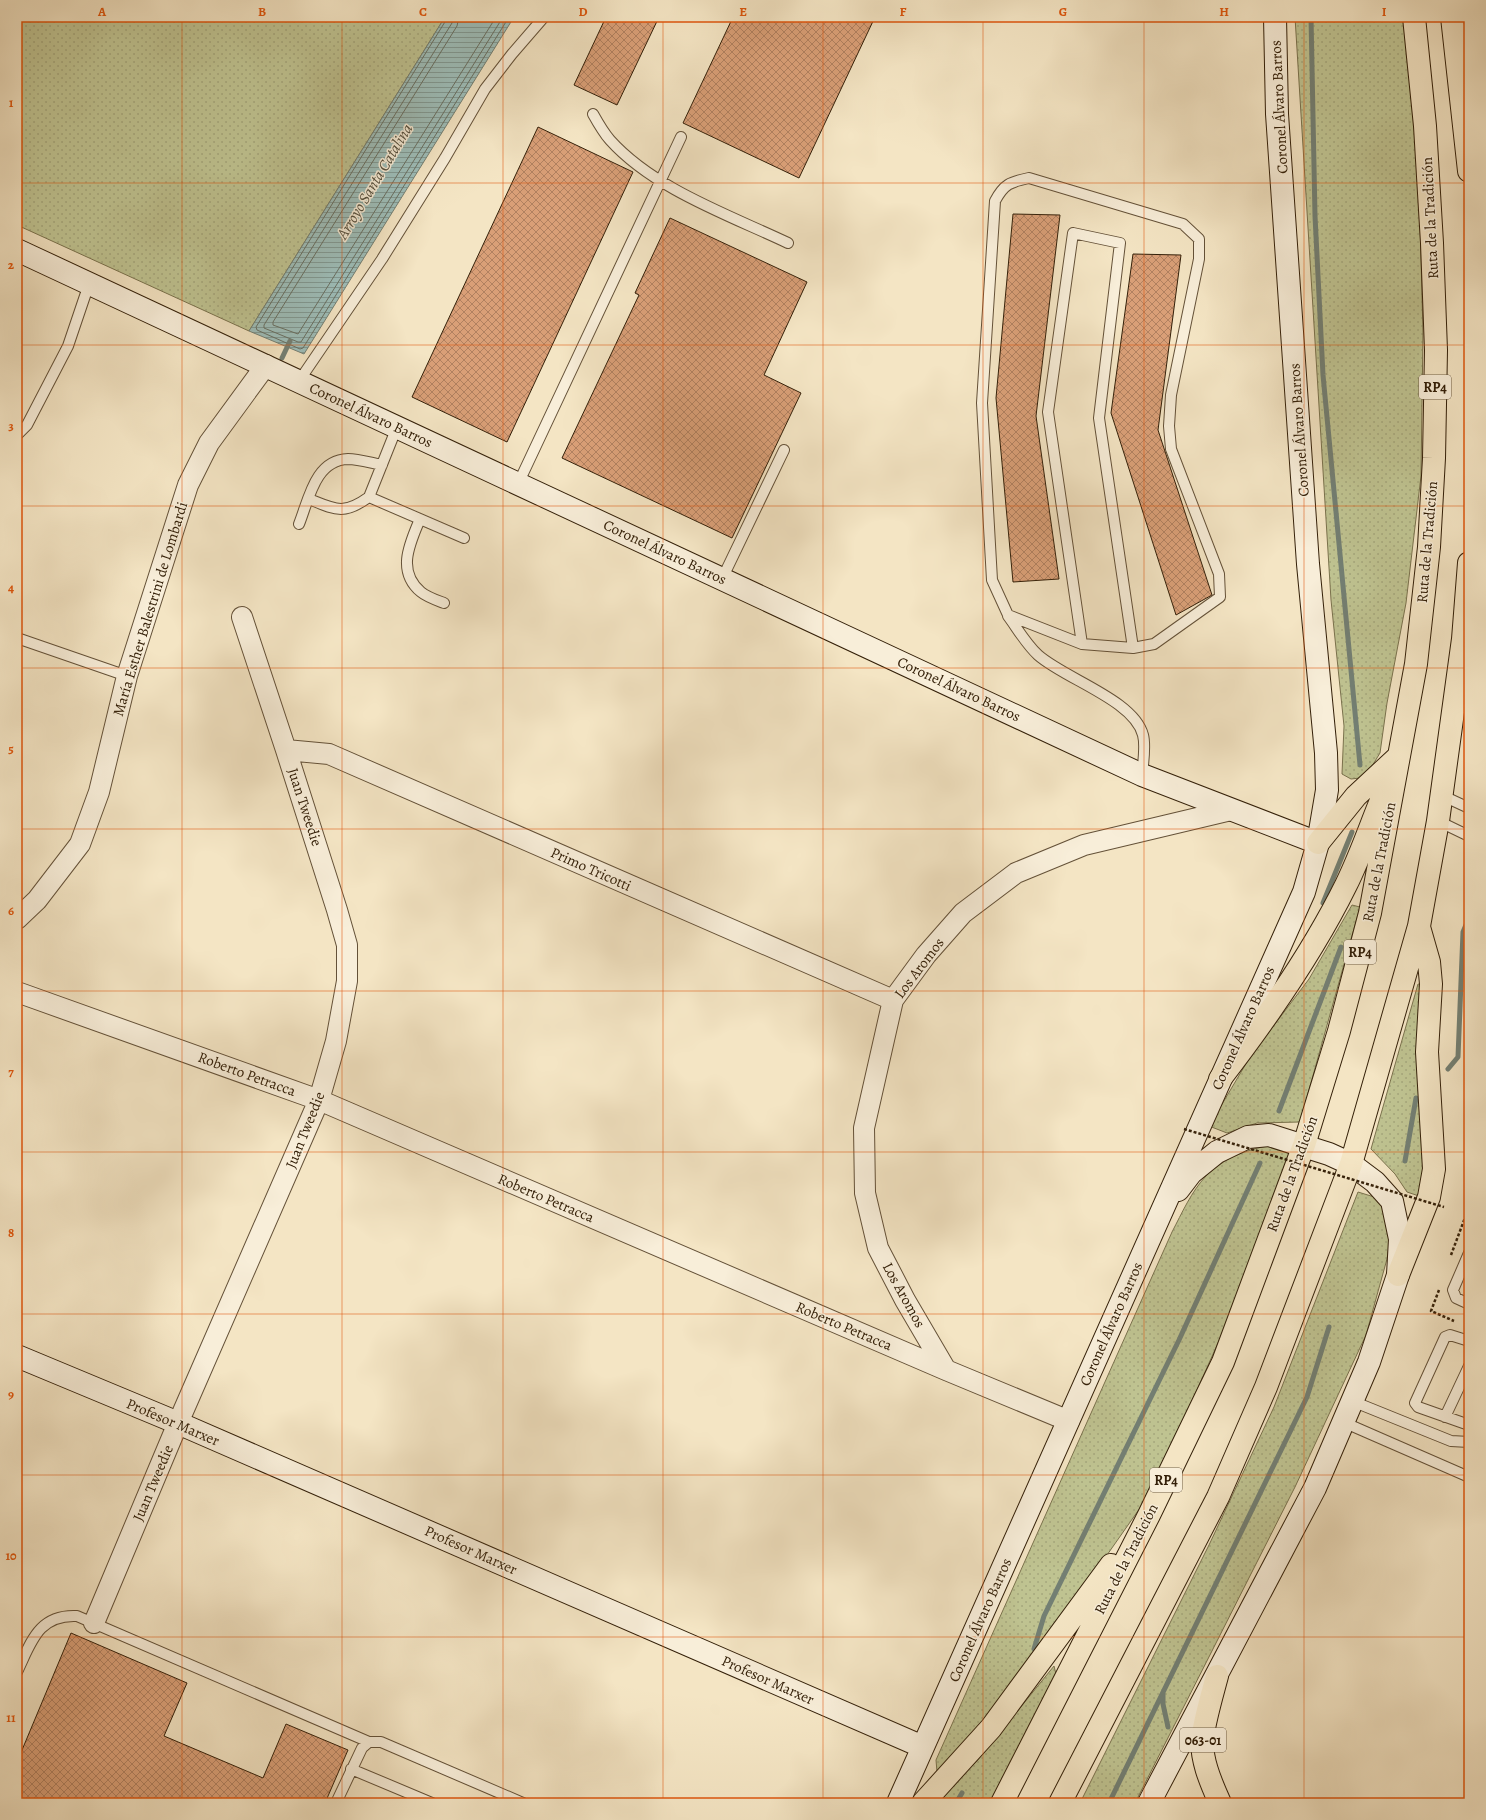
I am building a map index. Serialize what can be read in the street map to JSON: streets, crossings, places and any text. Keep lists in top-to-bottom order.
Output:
{
  "streets": {
    "main road": [
      "Coronel Álvaro Barros",
      "Ruta de la Tradición",
      "RP4",
      "Profesor Marxer",
      "063-01"
    ],
    "street": [
      "María Esther Balestrini de Lombardi",
      "Juan Tweedie",
      "Primo Tricotti",
      "Los Aromos",
      "Roberto Petracca"
    ]
  },
  "crossings": [
    ["Coronel Álvaro Barros", "María Esther Balestrini de Lombardi"],
    ["Coronel Álvaro Barros", "Los Aromos"],
    ["Coronel Álvaro Barros", "Roberto Petracca"],
    ["Coronel Álvaro Barros", "Profesor Marxer"],
    ["Juan Tweedie", "Primo Tricotti"],
    ["Juan Tweedie", "Roberto Petracca"],
    ["Juan Tweedie", "Profesor Marxer"],
    ["Primo Tricotti", "Los Aromos"],
    ["Los Aromos", "Roberto Petracca"]
  ],
  "water": ["Arroyo Santa Catalina"],
  "grid": {
    "columns": [
      "A",
      "B",
      "C",
      "D",
      "E",
      "F",
      "G",
      "H",
      "I"
    ],
    "rows": [
      "1",
      "2",
      "3",
      "4",
      "5",
      "6",
      "7",
      "8",
      "9",
      "10",
      "11"
    ]
  }
}
